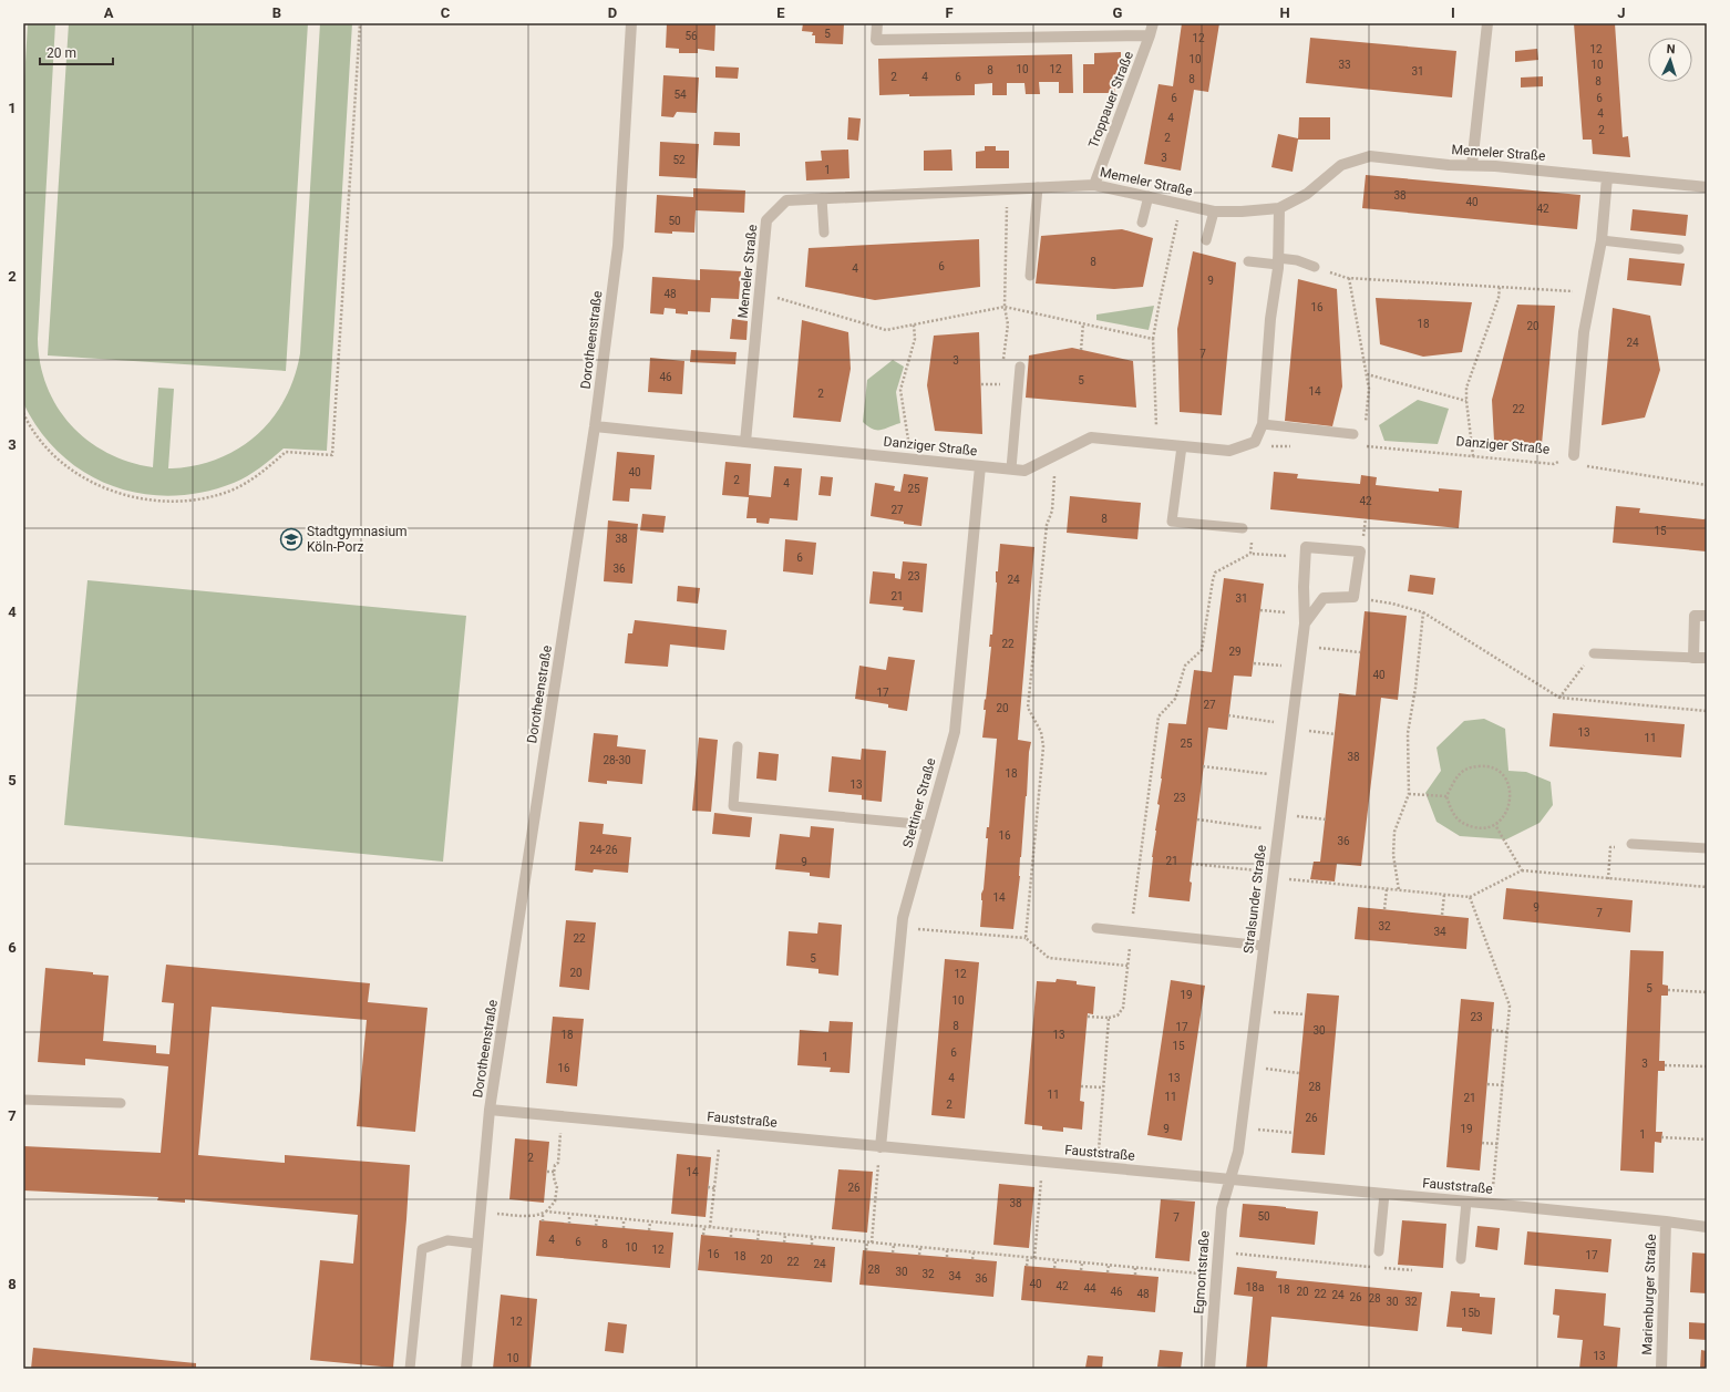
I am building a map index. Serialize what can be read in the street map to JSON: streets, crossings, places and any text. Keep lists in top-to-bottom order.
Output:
{
  "streets": {
    "street": [
      "Troppauer Straße",
      "Memeler Straße",
      "Dorotheenstraße",
      "Danziger Straße",
      "Stettiner Straße",
      "Stralsunder Straße",
      "Fauststraße",
      "Egmontstraße",
      "Marienburger Straße"
    ]
  },
  "crossings": [
    ["Troppauer Straße", "Memeler Straße"],
    ["Memeler Straße", "Danziger Straße"],
    ["Dorotheenstraße", "Danziger Straße"],
    ["Dorotheenstraße", "Fauststraße"],
    ["Danziger Straße", "Stettiner Straße"],
    ["Stettiner Straße", "Fauststraße"],
    ["Stralsunder Straße", "Fauststraße"],
    ["Stralsunder Straße", "Egmontstraße"],
    ["Fauststraße", "Egmontstraße"],
    ["Fauststraße", "Marienburger Straße"]
  ],
  "places": {
    "school or university": ["Stadtgymnasium Köln-Porz"]
  },
  "house_numbers": [
    "5",
    "56",
    "12",
    "12",
    "10",
    "33",
    "10",
    "10",
    "12",
    "8",
    "31",
    "2",
    "4",
    "6",
    "8",
    "8",
    "54",
    "6",
    "6",
    "4",
    "4",
    "2",
    "2",
    "3",
    "52",
    "1",
    "38",
    "40",
    "42",
    "50",
    "8",
    "6",
    "4",
    "9",
    "48",
    "16",
    "18",
    "20",
    "24",
    "7",
    "3",
    "46",
    "5",
    "14",
    "2",
    "22",
    "40",
    "2",
    "4",
    "25",
    "42",
    "27",
    "8",
    "15",
    "38",
    "6",
    "36",
    "23",
    "24",
    "21",
    "31",
    "22",
    "29",
    "40",
    "17",
    "27",
    "20",
    "13",
    "11",
    "25",
    "38",
    "28-30",
    "18",
    "13",
    "23",
    "16",
    "36",
    "24-26",
    "21",
    "9",
    "14",
    "9",
    "7",
    "32",
    "34",
    "22",
    "5",
    "20",
    "12",
    "5",
    "19",
    "10",
    "23",
    "8",
    "17",
    "30",
    "18",
    "13",
    "15",
    "6",
    "1",
    "3",
    "16",
    "4",
    "13",
    "28",
    "11",
    "11",
    "21",
    "2",
    "26",
    "9",
    "19",
    "1",
    "2",
    "14",
    "26",
    "38",
    "50",
    "7",
    "4",
    "6",
    "8",
    "10",
    "12",
    "16",
    "17",
    "18",
    "20",
    "22",
    "24",
    "28",
    "30",
    "32",
    "34",
    "36",
    "40",
    "42",
    "18a",
    "44",
    "18",
    "46",
    "20",
    "48",
    "22",
    "24",
    "26",
    "28",
    "30",
    "32",
    "15b",
    "12",
    "13",
    "10"
  ],
  "scale_bar": "20 m",
  "north": "top",
  "grid": {
    "columns": [
      "A",
      "B",
      "C",
      "D",
      "E",
      "F",
      "G",
      "H",
      "I",
      "J"
    ],
    "rows": [
      "1",
      "2",
      "3",
      "4",
      "5",
      "6",
      "7",
      "8"
    ]
  }
}
